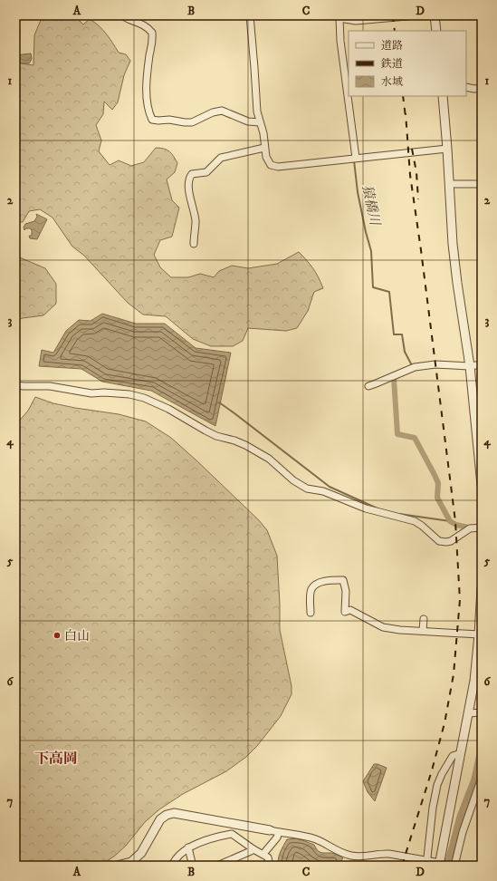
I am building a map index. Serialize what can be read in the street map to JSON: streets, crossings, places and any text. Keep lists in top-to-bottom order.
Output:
{
  "districts": ["下高岡"],
  "water": ["猿橋川"],
  "places": ["白山"],
  "legend": ["道路", "鉄道", "水域"],
  "grid": {
    "columns": [
      "A",
      "B",
      "C",
      "D"
    ],
    "rows": [
      "1",
      "2",
      "3",
      "4",
      "5",
      "6",
      "7"
    ]
  }
}
